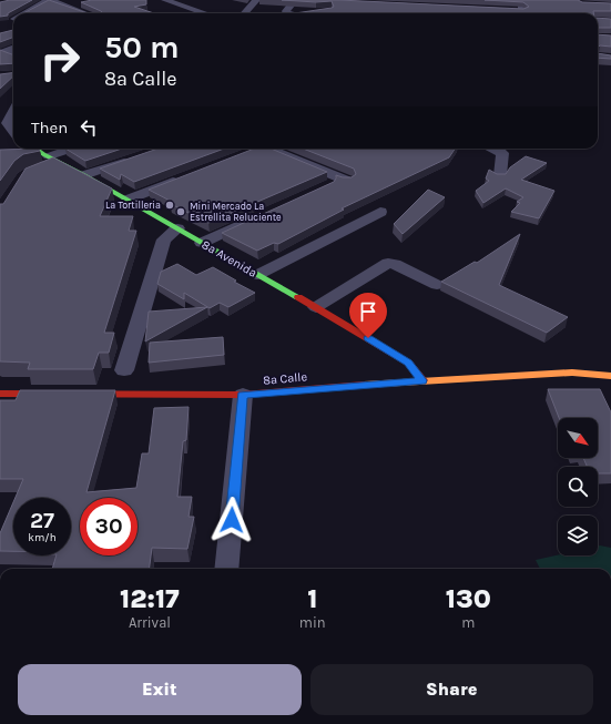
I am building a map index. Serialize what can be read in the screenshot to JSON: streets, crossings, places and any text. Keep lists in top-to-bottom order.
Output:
{
  "streets": {
    "street": ["8a Avenida", "8a Calle"]
  },
  "crossings": [
    ["8a Avenida", "8a Calle"]
  ],
  "places": ["La Tortilleria", "Mini Mercado La Estrellita Reluciente"],
  "north": "bottom right",
  "page": {
    "turn": ["50 m", "8a Calle"],
    "then": "Then",
    "speed": "27 km/h",
    "limit": "30",
    "eta": [
      "12:17",
      "Arrival",
      "1",
      "min",
      "130",
      "m"
    ],
    "buttons": ["Exit", "Share"]
  }
}
